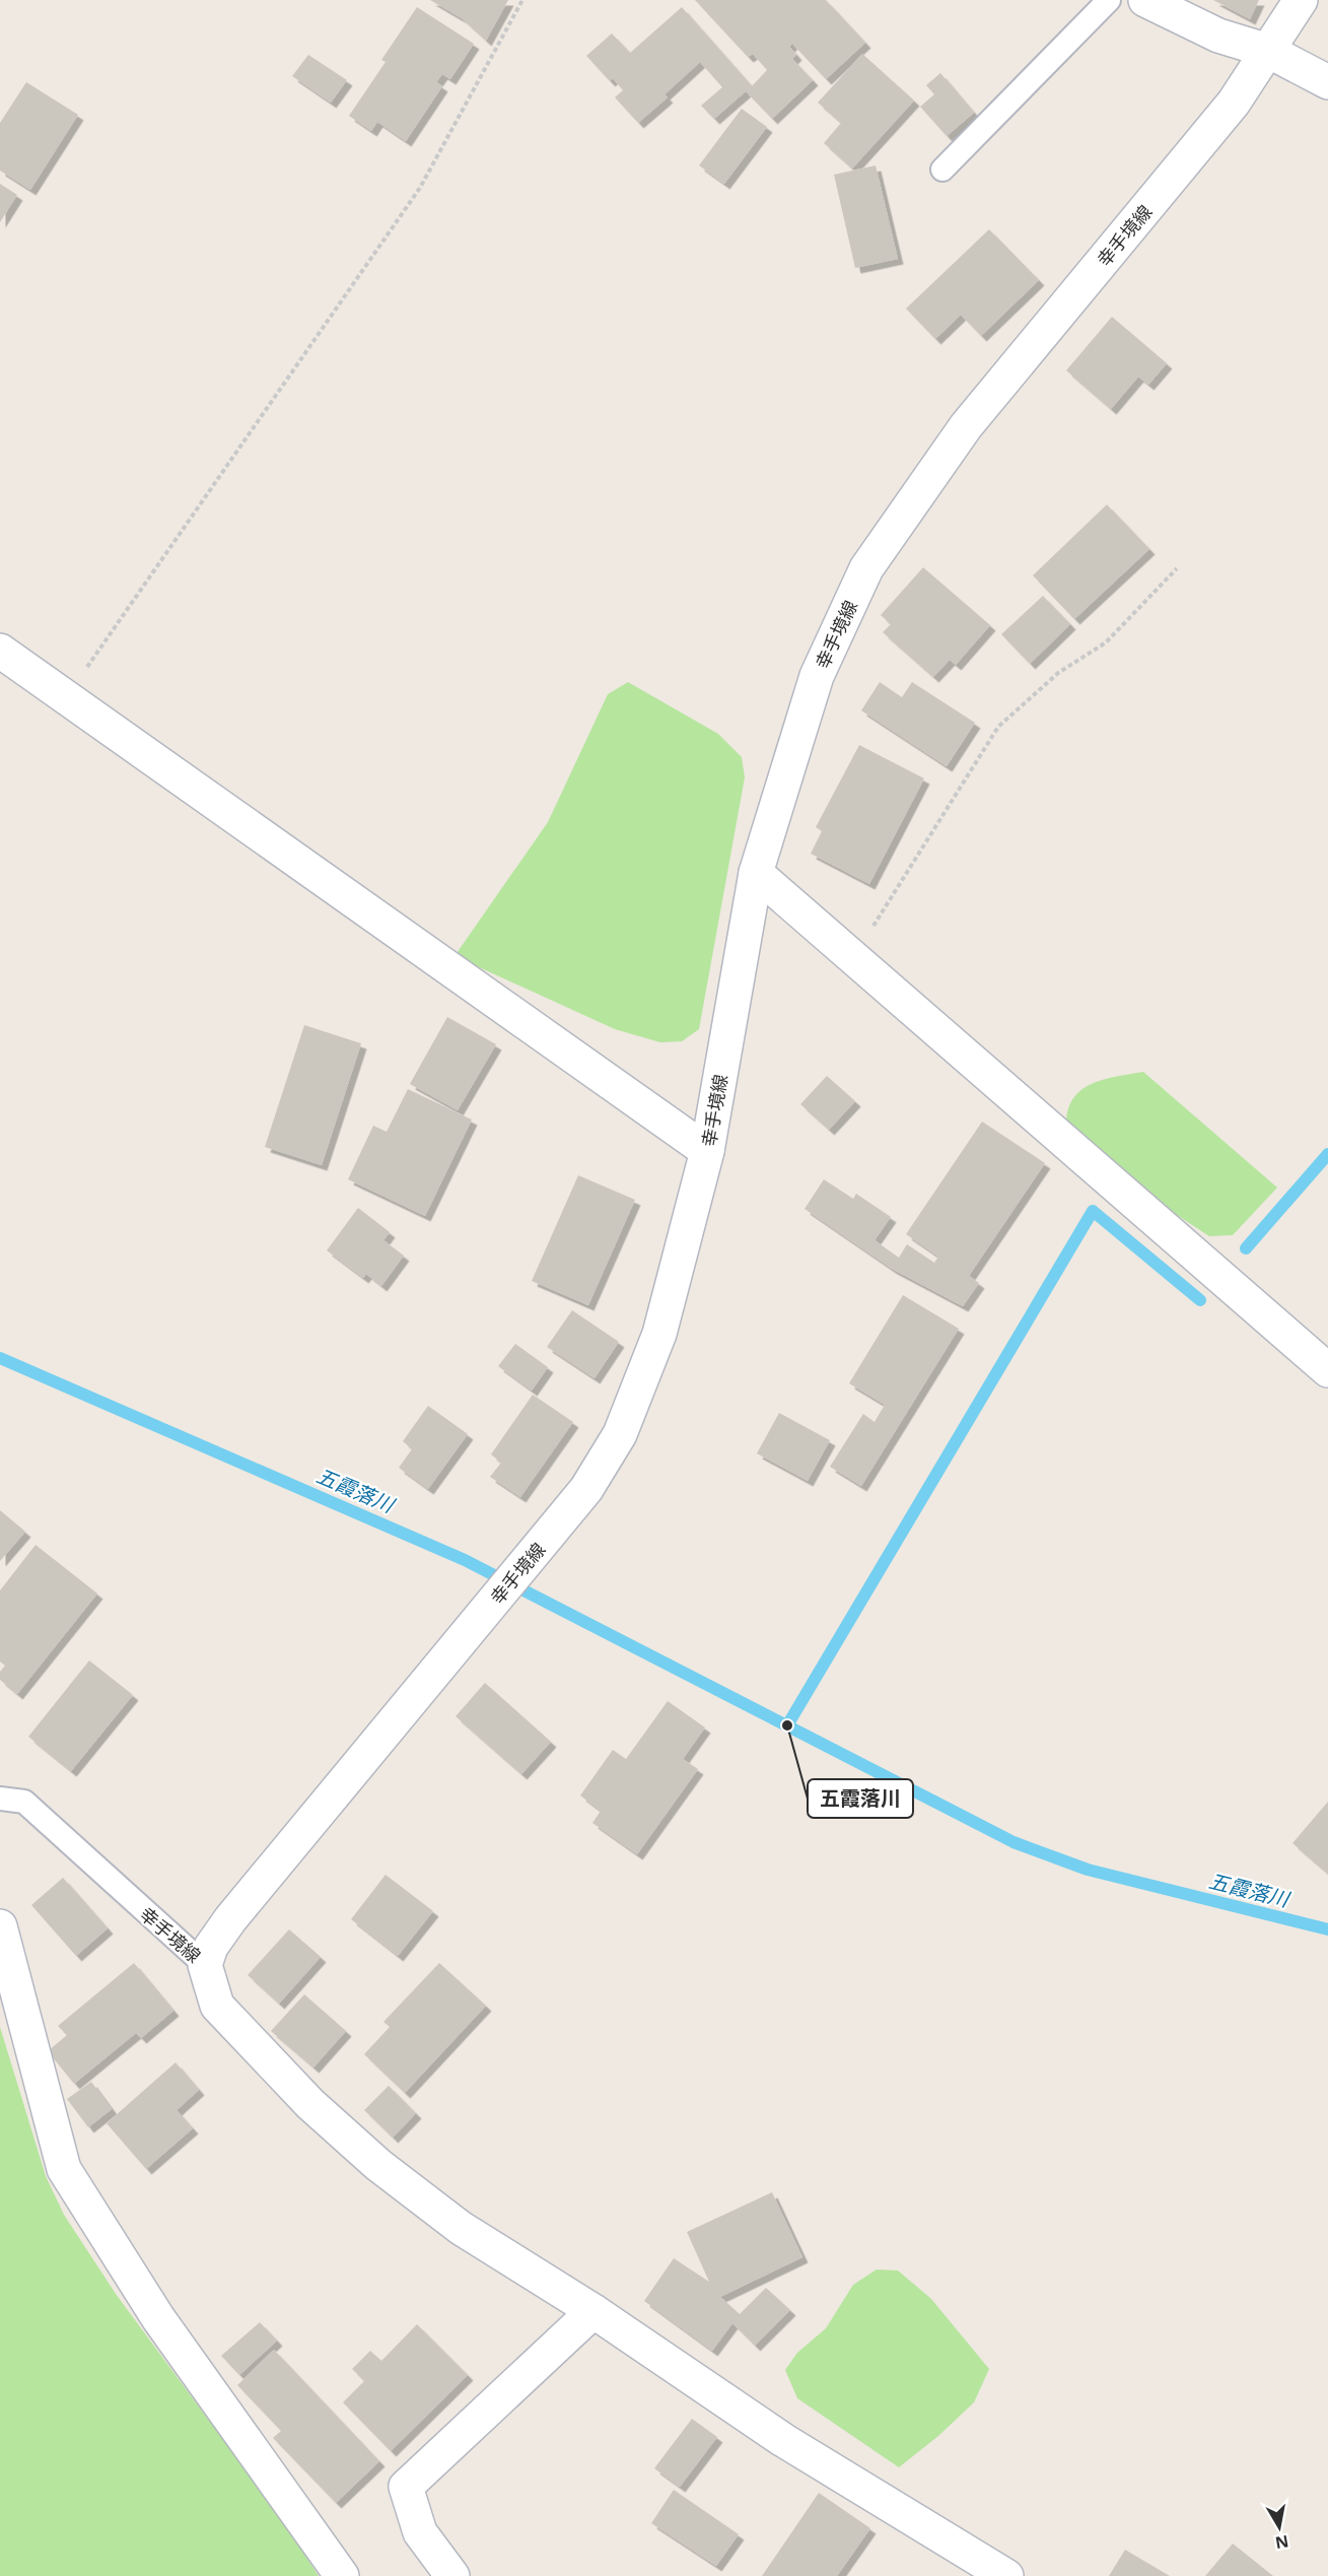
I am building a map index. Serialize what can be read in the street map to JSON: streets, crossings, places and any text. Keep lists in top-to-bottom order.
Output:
{
  "streets": {
    "street": ["幸手境線"]
  },
  "water": ["五霞落川"],
  "places": ["五霞落川"],
  "north": "bottom"
}
